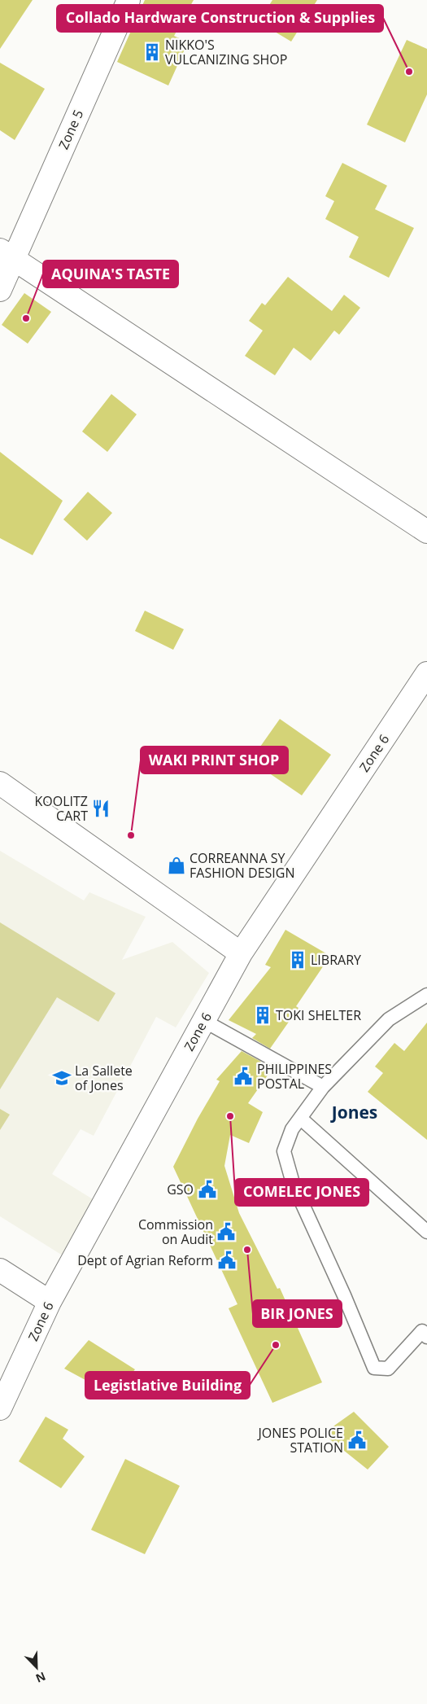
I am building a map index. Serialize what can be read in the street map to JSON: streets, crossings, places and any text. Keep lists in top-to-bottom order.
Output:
{
  "streets": {
    "street": ["Zone 5", "Zone 6"]
  },
  "districts": ["Jones"],
  "places": {
    "building": ["NIKKO'S VULCANIZING SHOP", "LIBRARY", "TOKI SHELTER"],
    "other": [
      "Collado Hardware Construction & Supplies",
      "AQUINA'S TASTE",
      "WAKI PRINT SHOP",
      "COMELEC JONES",
      "BIR JONES",
      "Legistlative Building"
    ],
    "restaurant": ["KOOLITZ CART"],
    "shop": ["CORREANNA SY FASHION DESIGN"],
    "public building": [
      "PHILIPPINES POSTAL",
      "GSO",
      "Commission on Audit",
      "Dept of Agrian Reform",
      "JONES POLICE STATION"
    ],
    "school or university": ["La Sallete of Jones"]
  },
  "north": "bottom right"
}
